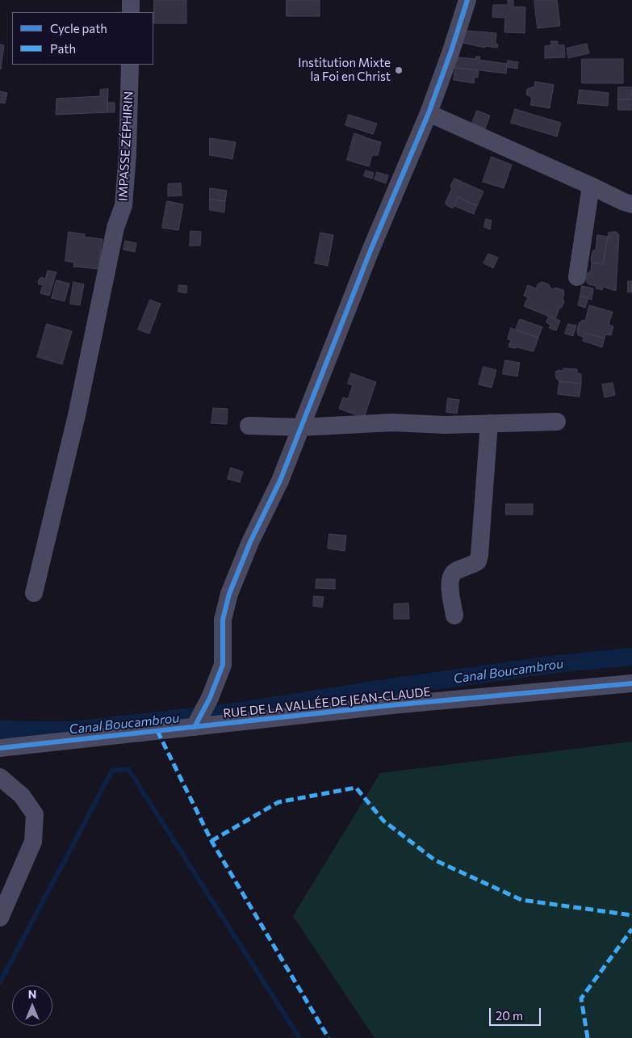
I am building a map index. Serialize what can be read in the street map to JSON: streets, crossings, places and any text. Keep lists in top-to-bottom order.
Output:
{
  "streets": {
    "street": ["IMPASSE ZÉPHIRIN", "RUE DE LA VALLÉE DE JEAN-CLAUDE"]
  },
  "water": ["Canal Boucambrou"],
  "places": ["Institution Mixte la Foi en Christ"],
  "legend": ["Cycle path", "Path"],
  "scale_bar": "20 m",
  "north": "top"
}
